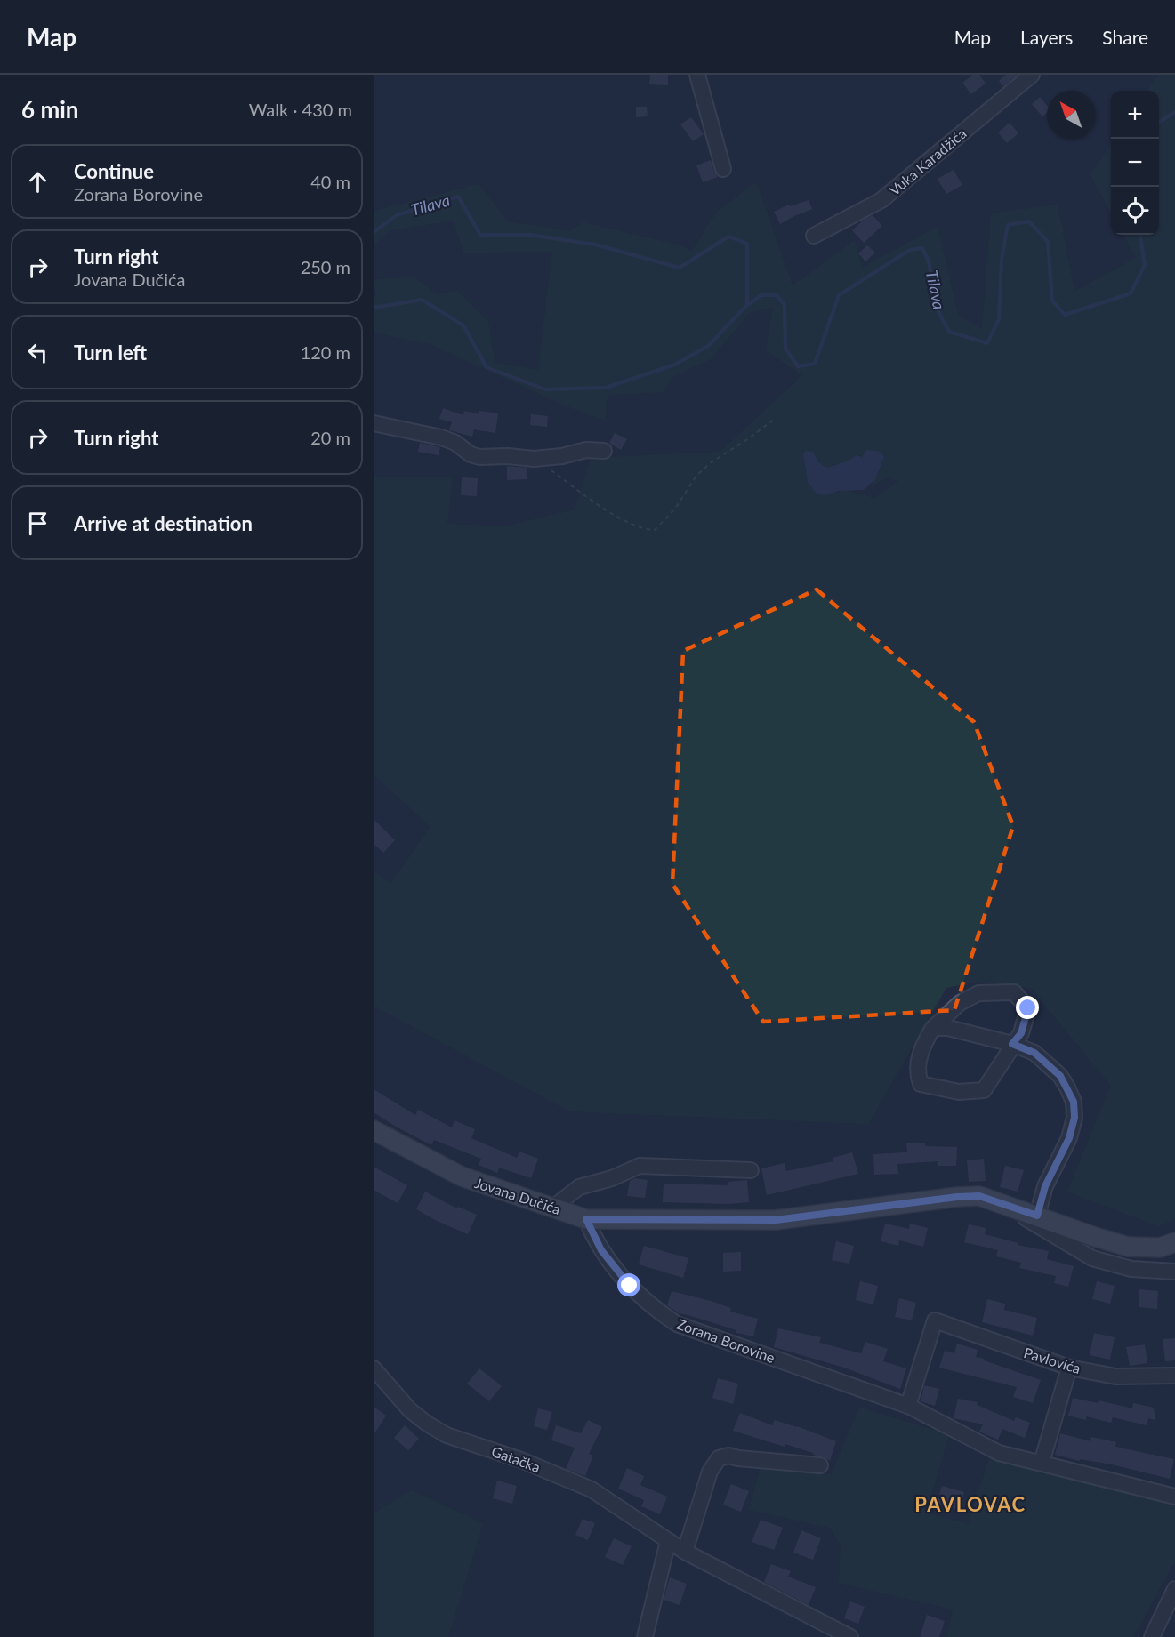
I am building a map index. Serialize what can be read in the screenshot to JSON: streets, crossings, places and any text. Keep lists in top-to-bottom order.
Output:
{
  "streets": {
    "main road": ["Jovana Dučića"],
    "street": [
      "Vuka Karadžića",
      "Zorana Borovine",
      "Pavlovića",
      "Gatačka"
    ]
  },
  "crossings": [
    ["Jovana Dučića", "Zorana Borovine"],
    ["Zorana Borovine", "Pavlovića"]
  ],
  "districts": ["PAVLOVAC"],
  "water": ["Tilava"],
  "north": "top left",
  "page": {
    "header": "Map",
    "nav": ["Map", "Layers", "Share"],
    "heading": ["6 min", "Walk · 430 m"],
    "map_buttons": ["+", "−"],
    "list": [
      ["Continue", "Zorana Borovine", "40 m"],
      ["Turn right", "Jovana Dučića", "250 m"],
      ["Turn left", "120 m"],
      ["Turn right", "20 m"],
      "Arrive at destination"
    ]
  }
}
